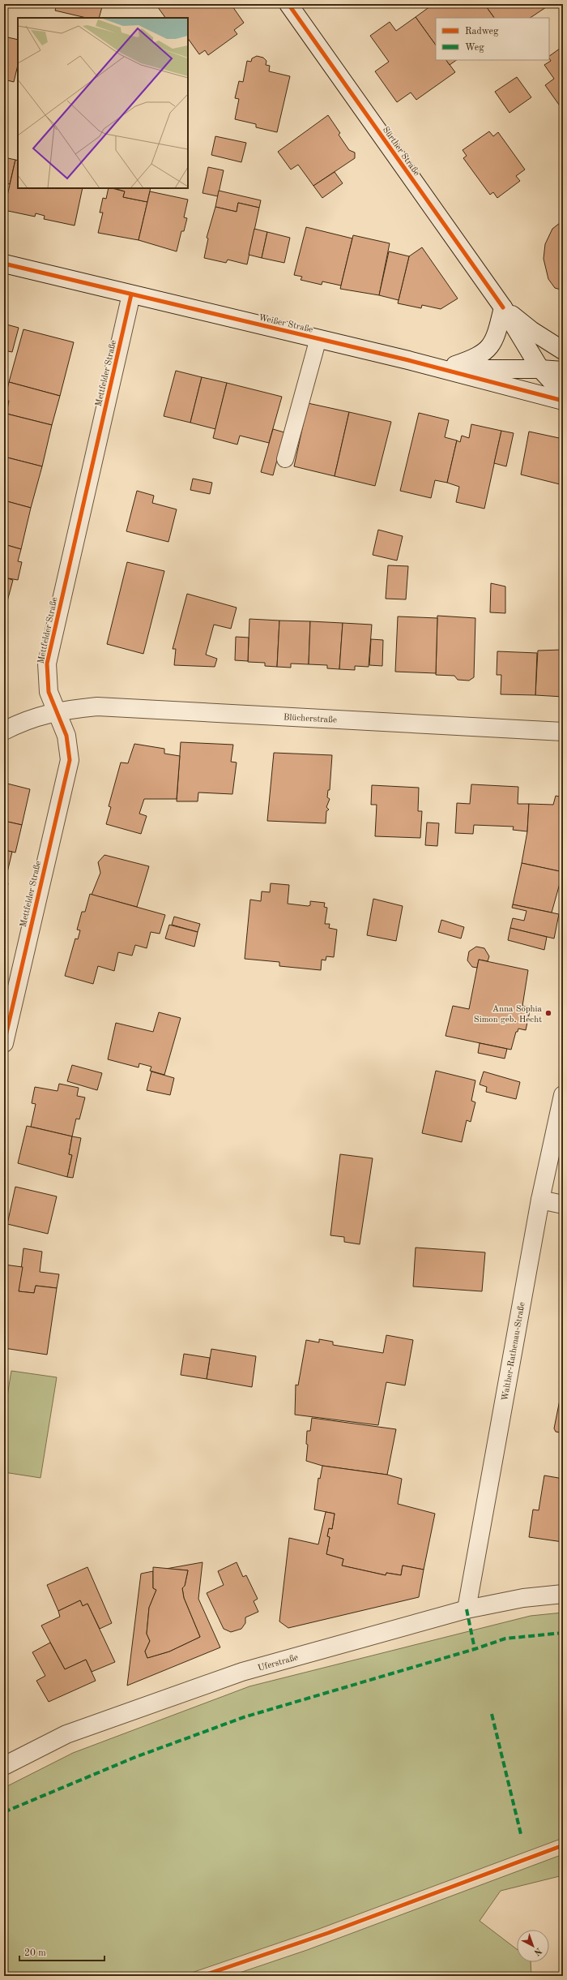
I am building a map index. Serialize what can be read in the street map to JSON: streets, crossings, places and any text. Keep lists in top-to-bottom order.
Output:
{
  "streets": {
    "street": [
      "Sürther Straße",
      "Weißer Straße",
      "Mettfelder Straße",
      "Blücherstraße",
      "Walther-Rathenau-Straße",
      "Uferstraße"
    ]
  },
  "crossings": [
    ["Sürther Straße", "Weißer Straße"],
    ["Weißer Straße", "Mettfelder Straße"],
    ["Mettfelder Straße", "Blücherstraße"],
    ["Walther-Rathenau-Straße", "Uferstraße"]
  ],
  "places": ["Anna Sophia Simon geb. Hecht"],
  "legend": ["Radweg", "Weg"],
  "scale_bar": "20 m",
  "north": "bottom right"
}
